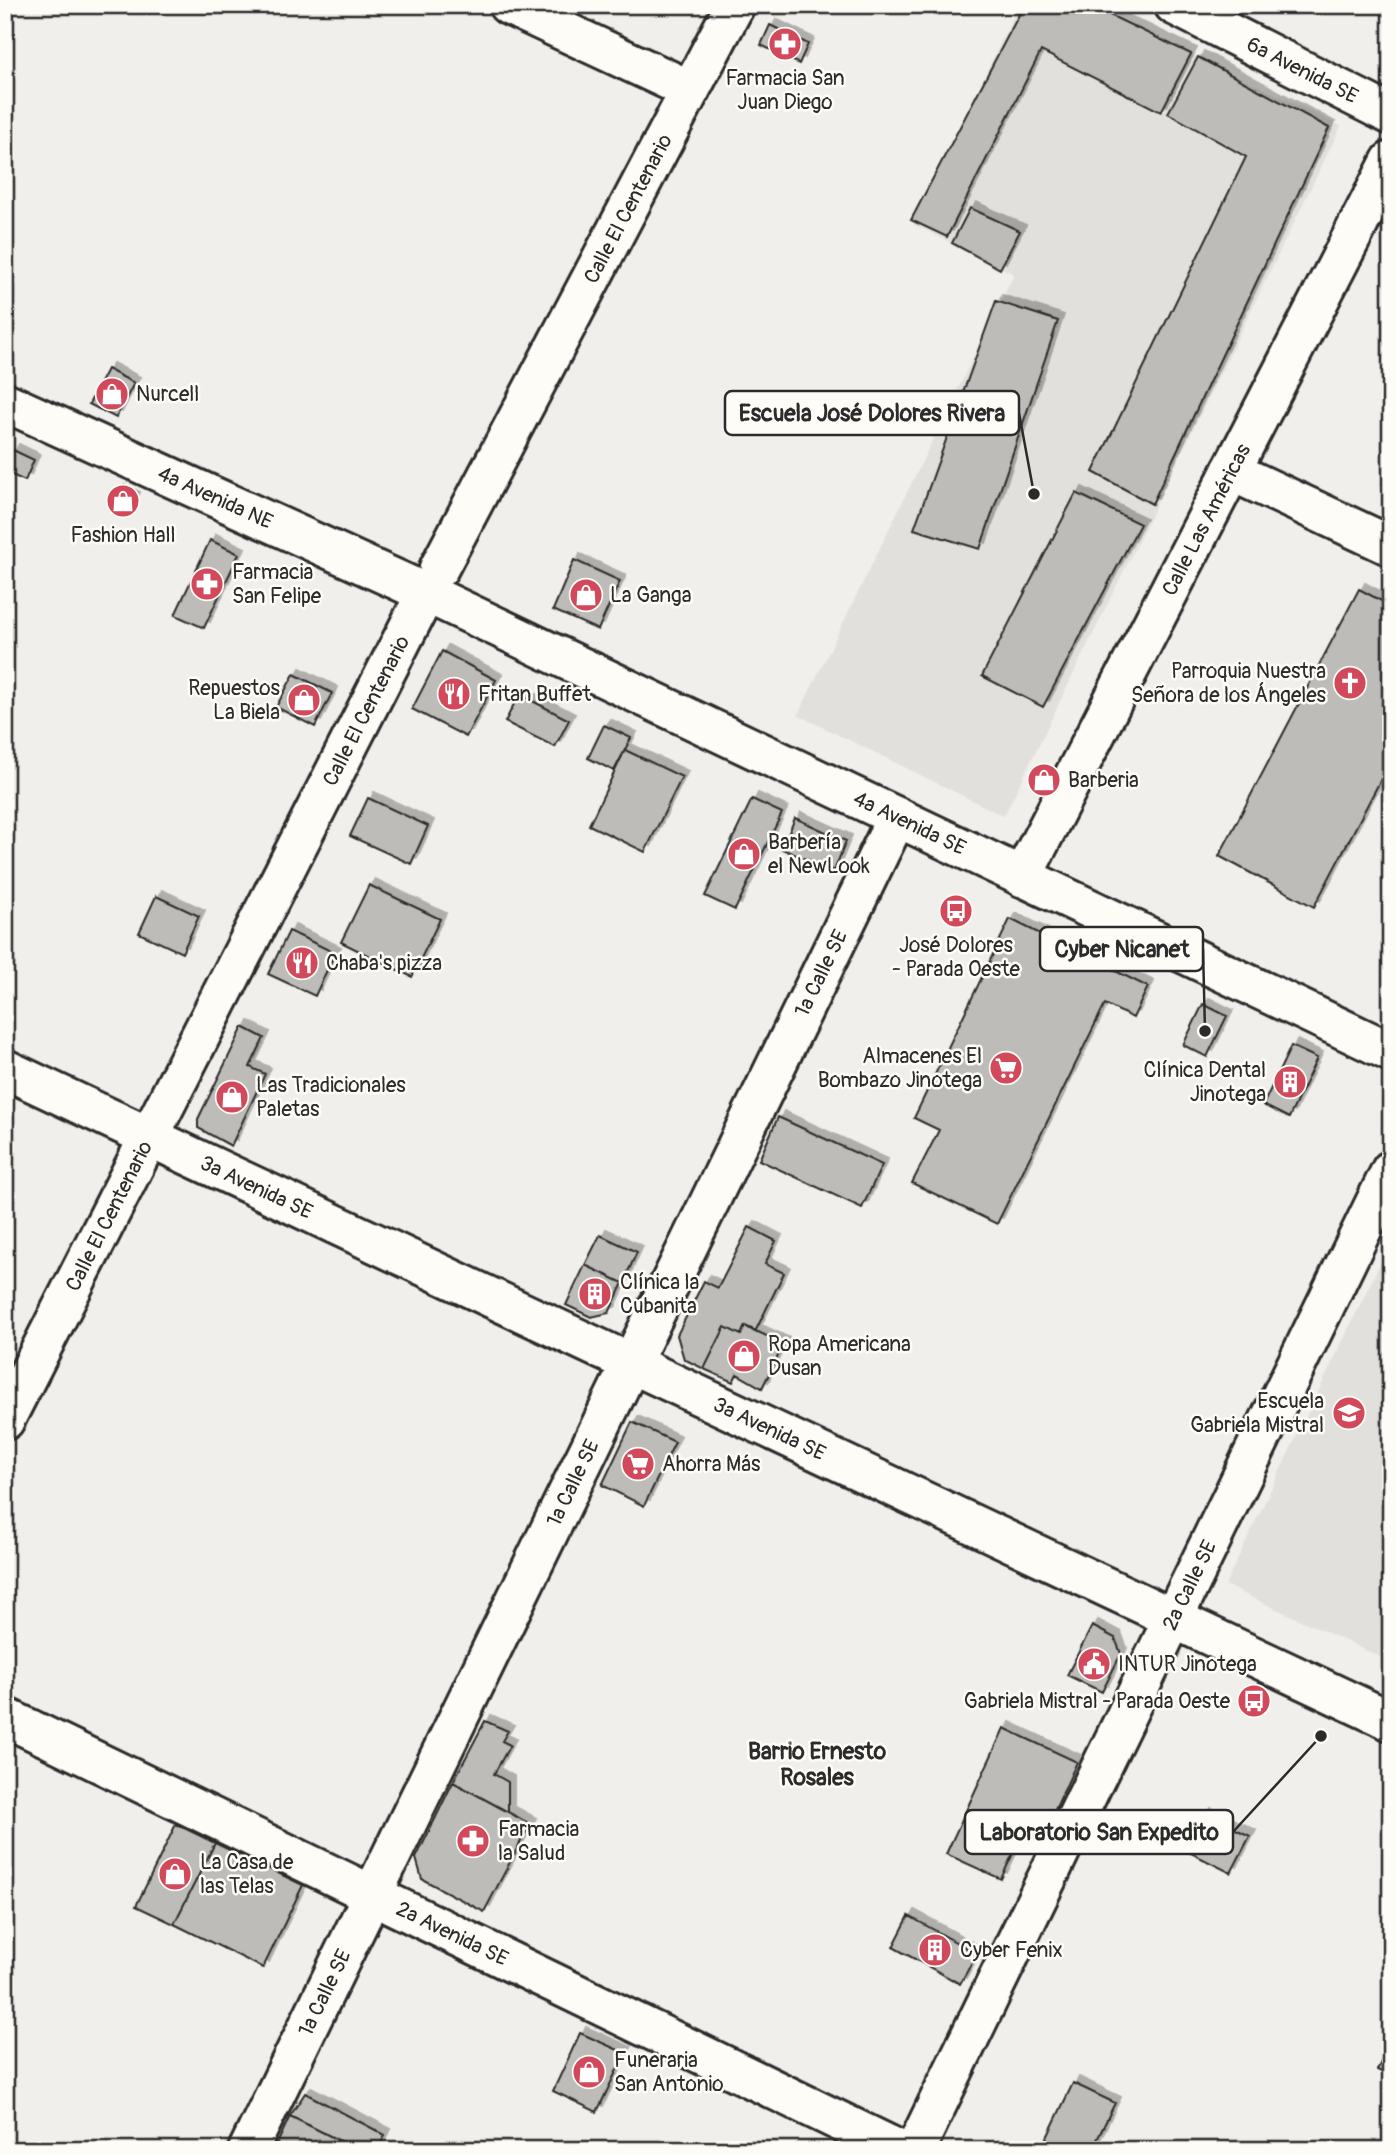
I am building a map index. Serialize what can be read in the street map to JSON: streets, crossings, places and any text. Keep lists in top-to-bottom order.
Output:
{
  "streets": {
    "street": [
      "6a Avenida SE",
      "Calle El Centenario",
      "4a Avenida NE",
      "Calle Las Américas",
      "4a Avenida SE",
      "1a Calle SE",
      "3a Avenida SE",
      "2a Calle SE",
      "2a Avenida SE"
    ]
  },
  "crossings": [
    ["Calle El Centenario", "4a Avenida NE"],
    ["Calle El Centenario", "4a Avenida SE"],
    ["Calle El Centenario", "3a Avenida SE"],
    ["4a Avenida NE", "4a Avenida SE"],
    ["Calle Las Américas", "4a Avenida SE"],
    ["4a Avenida SE", "1a Calle SE"],
    ["1a Calle SE", "3a Avenida SE"],
    ["1a Calle SE", "2a Avenida SE"],
    ["3a Avenida SE", "2a Calle SE"]
  ],
  "districts": ["Barrio Ernesto Rosales"],
  "places": {
    "pharmacy": ["Farmacia San Juan Diego", "Farmacia San Felipe", "Farmacia la Salud"],
    "shop": [
      "Nurcell",
      "Fashion Hall",
      "La Ganga",
      "Repuestos La Biela",
      "Barberia",
      "Barbería el NewLook",
      "Las Tradicionales Paletas",
      "Ropa Americana Dusan",
      "La Casa de las Telas",
      "Funeraria San Antonio"
    ],
    "other": ["Escuela José Dolores Rivera", "Cyber Nicanet", "Laboratorio San Expedito"],
    "church": ["Parroquia Nuestra Señora de los Ángeles"],
    "restaurant": ["Fritan Buffet", "Chaba's pizza"],
    "bus stop": ["José Dolores - Parada Oeste", "Gabriela Mistral - Parada Oeste"],
    "supermarket": ["Almacenes El Bombazo Jinotega", "Ahorra Más"],
    "building": ["Clínica Dental Jinotega", "Clínica la Cubanita", "Cyber Fenix"],
    "school or university": ["Escuela Gabriela Mistral"],
    "public building": ["INTUR Jinotega"]
  }
}
